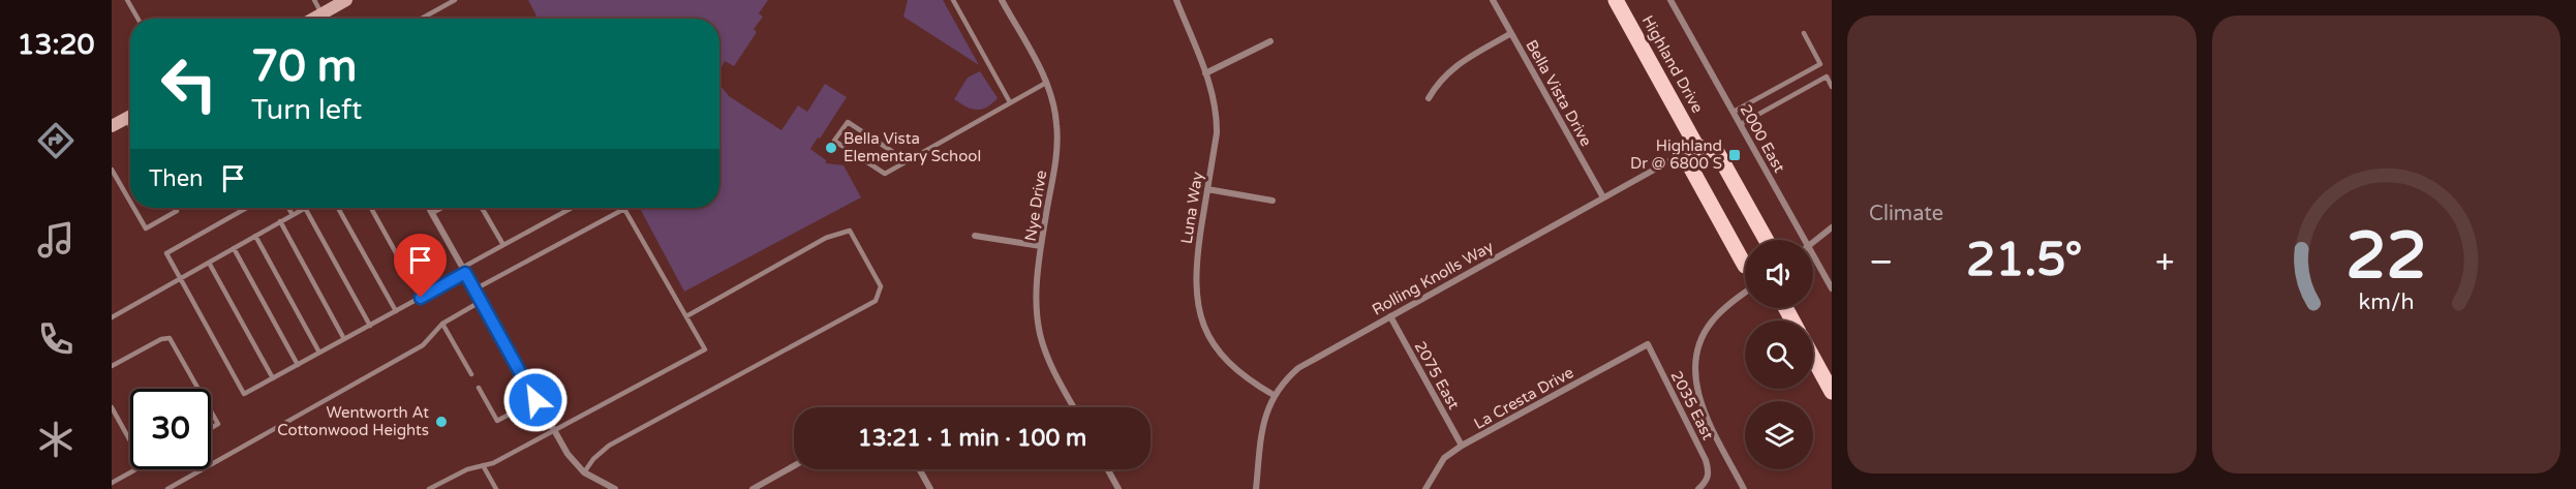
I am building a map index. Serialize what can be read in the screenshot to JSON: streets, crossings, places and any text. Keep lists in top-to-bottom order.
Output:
{
  "streets": {
    "main road": ["Highland Drive"],
    "street": [
      "Bella Vista Drive",
      "2000 East",
      "Nye Drive",
      "Luna Way",
      "Rolling Knolls Way",
      "2075 East",
      "La Cresta Drive",
      "2035 East"
    ]
  },
  "crossings": [
    ["Highland Drive", "Rolling Knolls Way"],
    ["Bella Vista Drive", "Rolling Knolls Way"],
    ["Luna Way", "Rolling Knolls Way"],
    ["Rolling Knolls Way", "2075 East"],
    ["2075 East", "La Cresta Drive"],
    ["La Cresta Drive", "2035 East"]
  ],
  "places": {
    "other": ["Bella Vista Elementary School", "Wentworth At Cottonwood Heights"],
    "transit": ["Highland Dr @ 6800 S"]
  },
  "page": {
    "tabs": "13:20",
    "tile": "Climate",
    "turn": ["70 m", "Turn left"],
    "then": "Then",
    "heat": ["−", "21.5°", "+"],
    "limit": "30",
    "trip": "13:21 · 1 min · 100 m",
    "gauge": ["22", "km/h"]
  }
}
